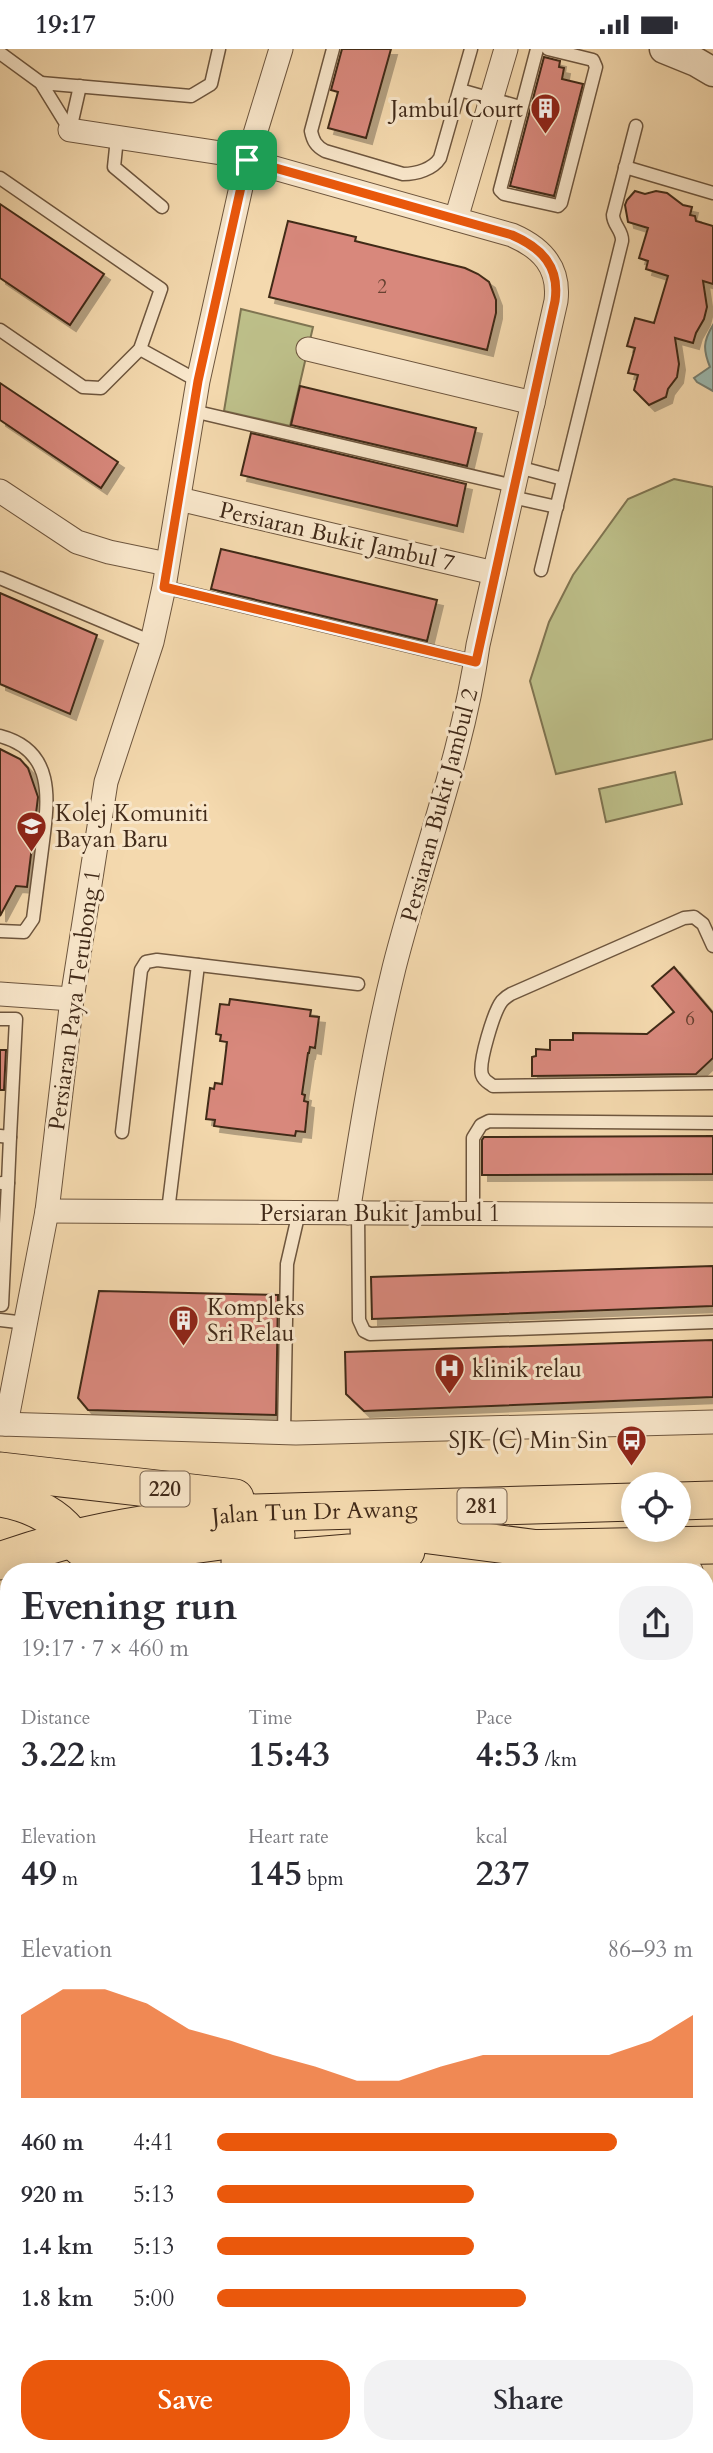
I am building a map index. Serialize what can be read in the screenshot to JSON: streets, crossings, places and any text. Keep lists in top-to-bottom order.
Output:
{
  "streets": {
    "main road": ["220", "281", "Jalan Tun Dr Awang"],
    "street": [
      "Persiaran Bukit Jambul 7",
      "Persiaran Bukit Jambul 2",
      "Persiaran Paya Terubong 1",
      "Persiaran Bukit Jambul 1"
    ]
  },
  "crossings": [
    ["Persiaran Bukit Jambul 7", "Persiaran Bukit Jambul 2"],
    ["Persiaran Bukit Jambul 7", "Persiaran Paya Terubong 1"],
    ["Persiaran Bukit Jambul 2", "Persiaran Paya Terubong 1"],
    ["Persiaran Bukit Jambul 2", "Persiaran Bukit Jambul 1"],
    ["Persiaran Paya Terubong 1", "Persiaran Bukit Jambul 1"],
    ["220", "Jalan Tun Dr Awang"]
  ],
  "places": {
    "building": ["Jambul Court", "Kompleks Sri Relau"],
    "school or university": ["Kolej Komuniti Bayan Baru"],
    "hospital": ["klinik relau"],
    "bus stop": ["SJK (C) Min Sin"]
  },
  "house_numbers": ["2", "6"],
  "page": {
    "status": "19:17",
    "heading": ["Evening run", "19:17 · 7 × 460 m"],
    "stats": [
      ["Distance", "3.22 km"],
      ["Time", "15:43"],
      ["Pace", "4:53 /km"],
      ["Elevation", "49 m"],
      ["Heart rate", "145 bpm"],
      ["kcal", "237"]
    ],
    "chart": ["Elevation", "86–93 m"],
    "list": [
      {
        "name": "460 m",
        "note": "4:41"
      },
      {
        "name": "920 m",
        "note": "5:13"
      },
      {
        "name": "1.4 km",
        "note": "5:13"
      },
      {
        "name": "1.8 km",
        "note": "5:00"
      }
    ],
    "buttons": ["Save", "Share"]
  }
}
